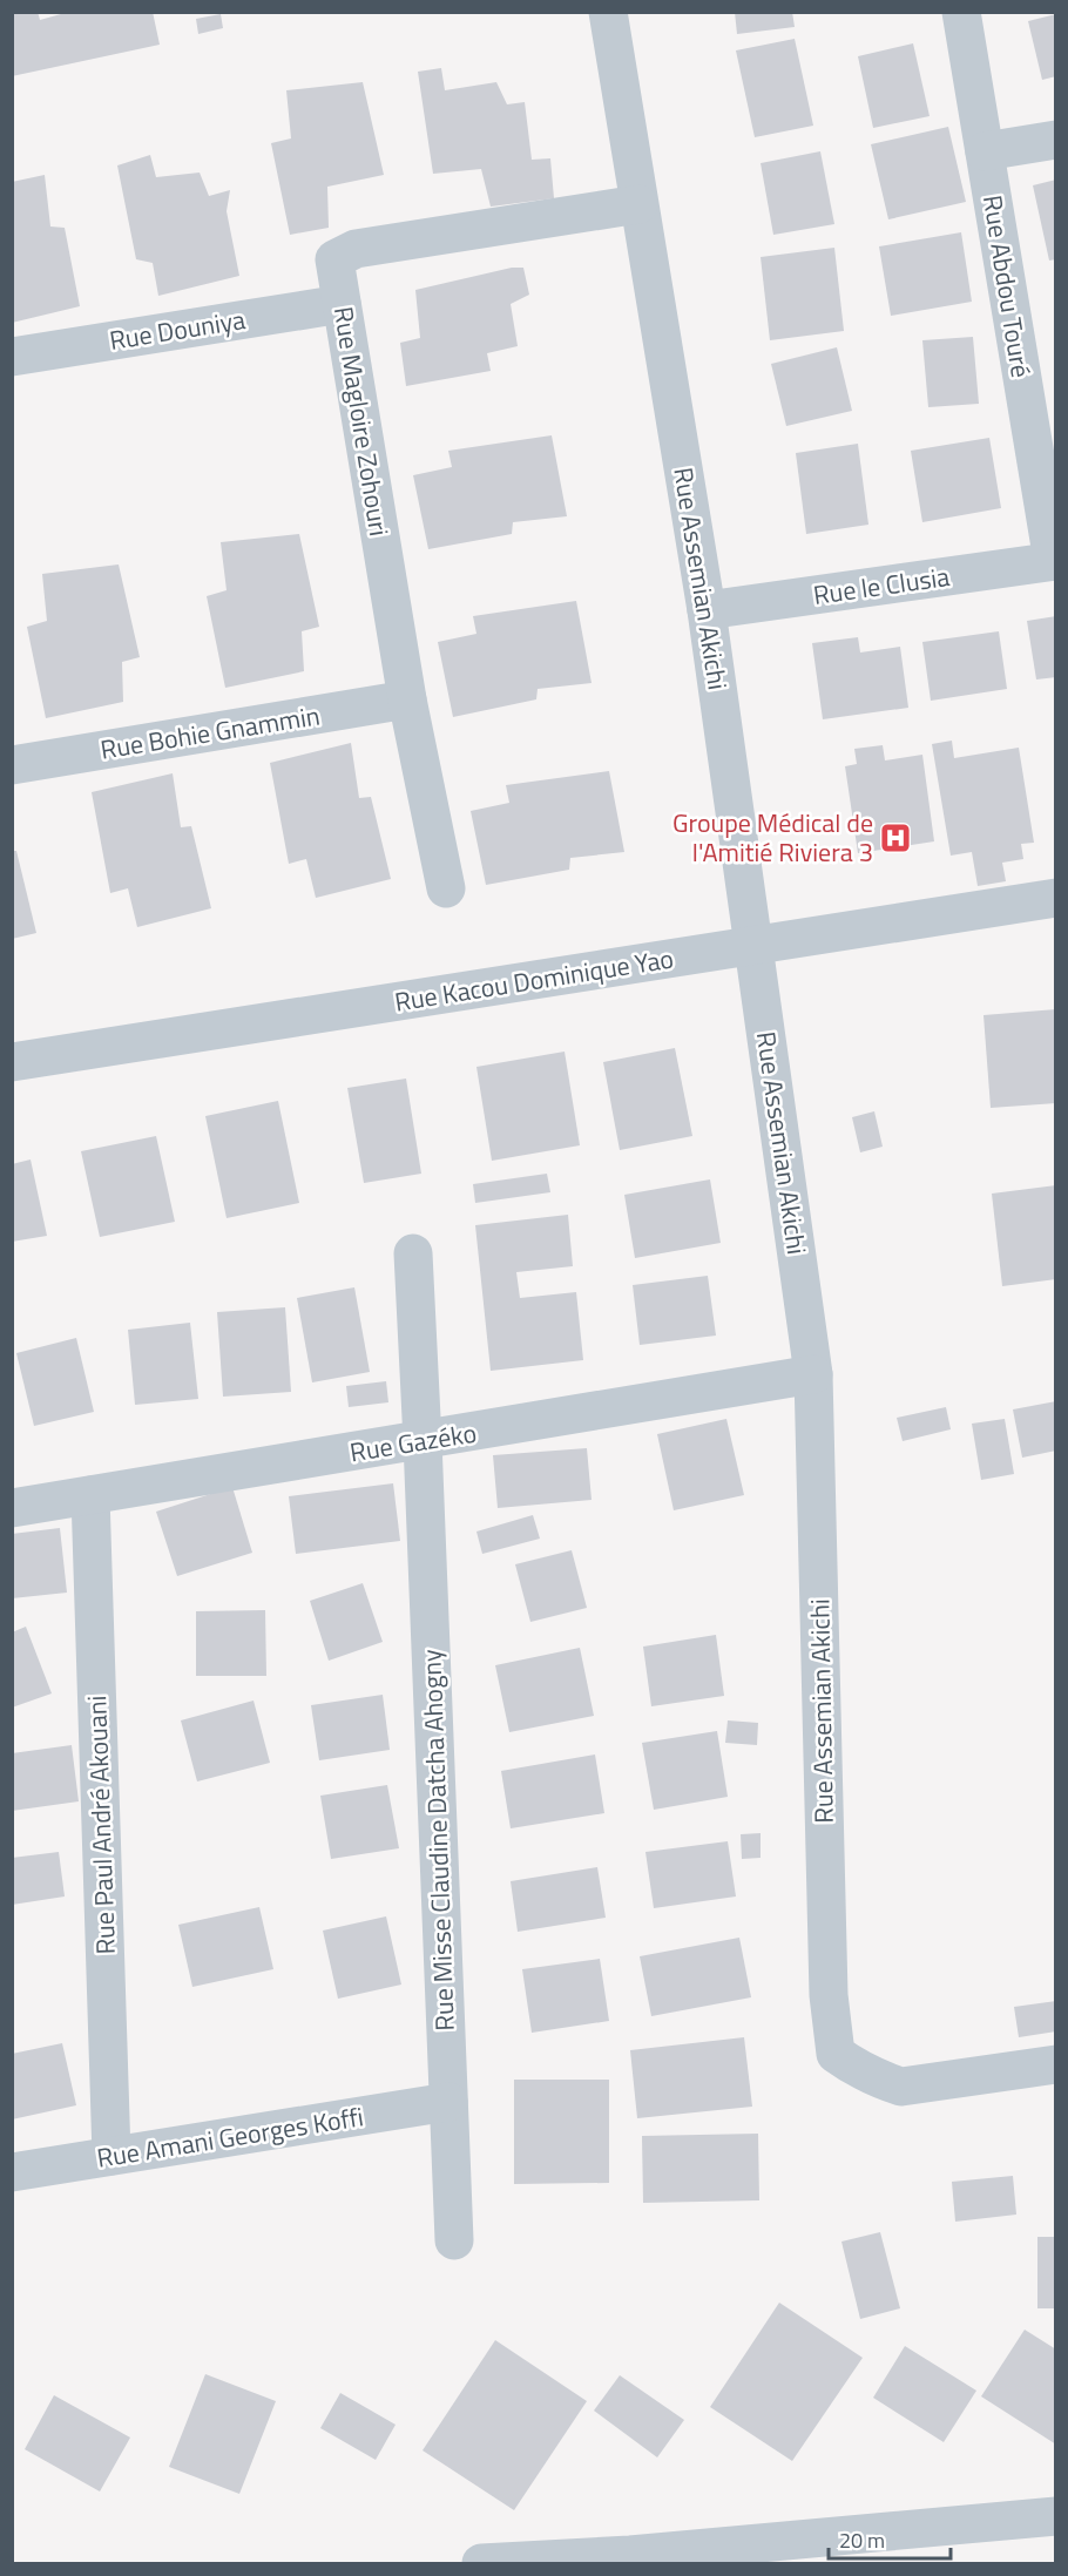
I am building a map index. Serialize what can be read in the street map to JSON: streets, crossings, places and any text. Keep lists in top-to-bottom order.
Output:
{
  "streets": {
    "street": [
      "Rue Abdou Touré",
      "Rue Douniya",
      "Rue Magloire Zohouri",
      "Rue Assemian Akichi",
      "Rue le Clusia",
      "Rue Bohie Gnammin",
      "Rue Kacou Dominique Yao",
      "Rue Gazéko",
      "Rue Paul André Akouani",
      "Rue Misse Claudine Datcha Ahogny",
      "Rue Amani Georges Koffi"
    ]
  },
  "crossings": [
    ["Rue Abdou Touré", "Rue le Clusia"],
    ["Rue Douniya", "Rue Magloire Zohouri"],
    ["Rue Magloire Zohouri", "Rue Assemian Akichi"],
    ["Rue Magloire Zohouri", "Rue Bohie Gnammin"],
    ["Rue Assemian Akichi", "Rue le Clusia"],
    ["Rue Assemian Akichi", "Rue Kacou Dominique Yao"],
    ["Rue Assemian Akichi", "Rue Gazéko"],
    ["Rue Gazéko", "Rue Paul André Akouani"],
    ["Rue Gazéko", "Rue Misse Claudine Datcha Ahogny"],
    ["Rue Paul André Akouani", "Rue Amani Georges Koffi"],
    ["Rue Misse Claudine Datcha Ahogny", "Rue Amani Georges Koffi"]
  ],
  "places": {
    "hospital": ["Groupe Médical de l'Amitié Riviera 3"]
  },
  "scale_bar": "20 m"
}
